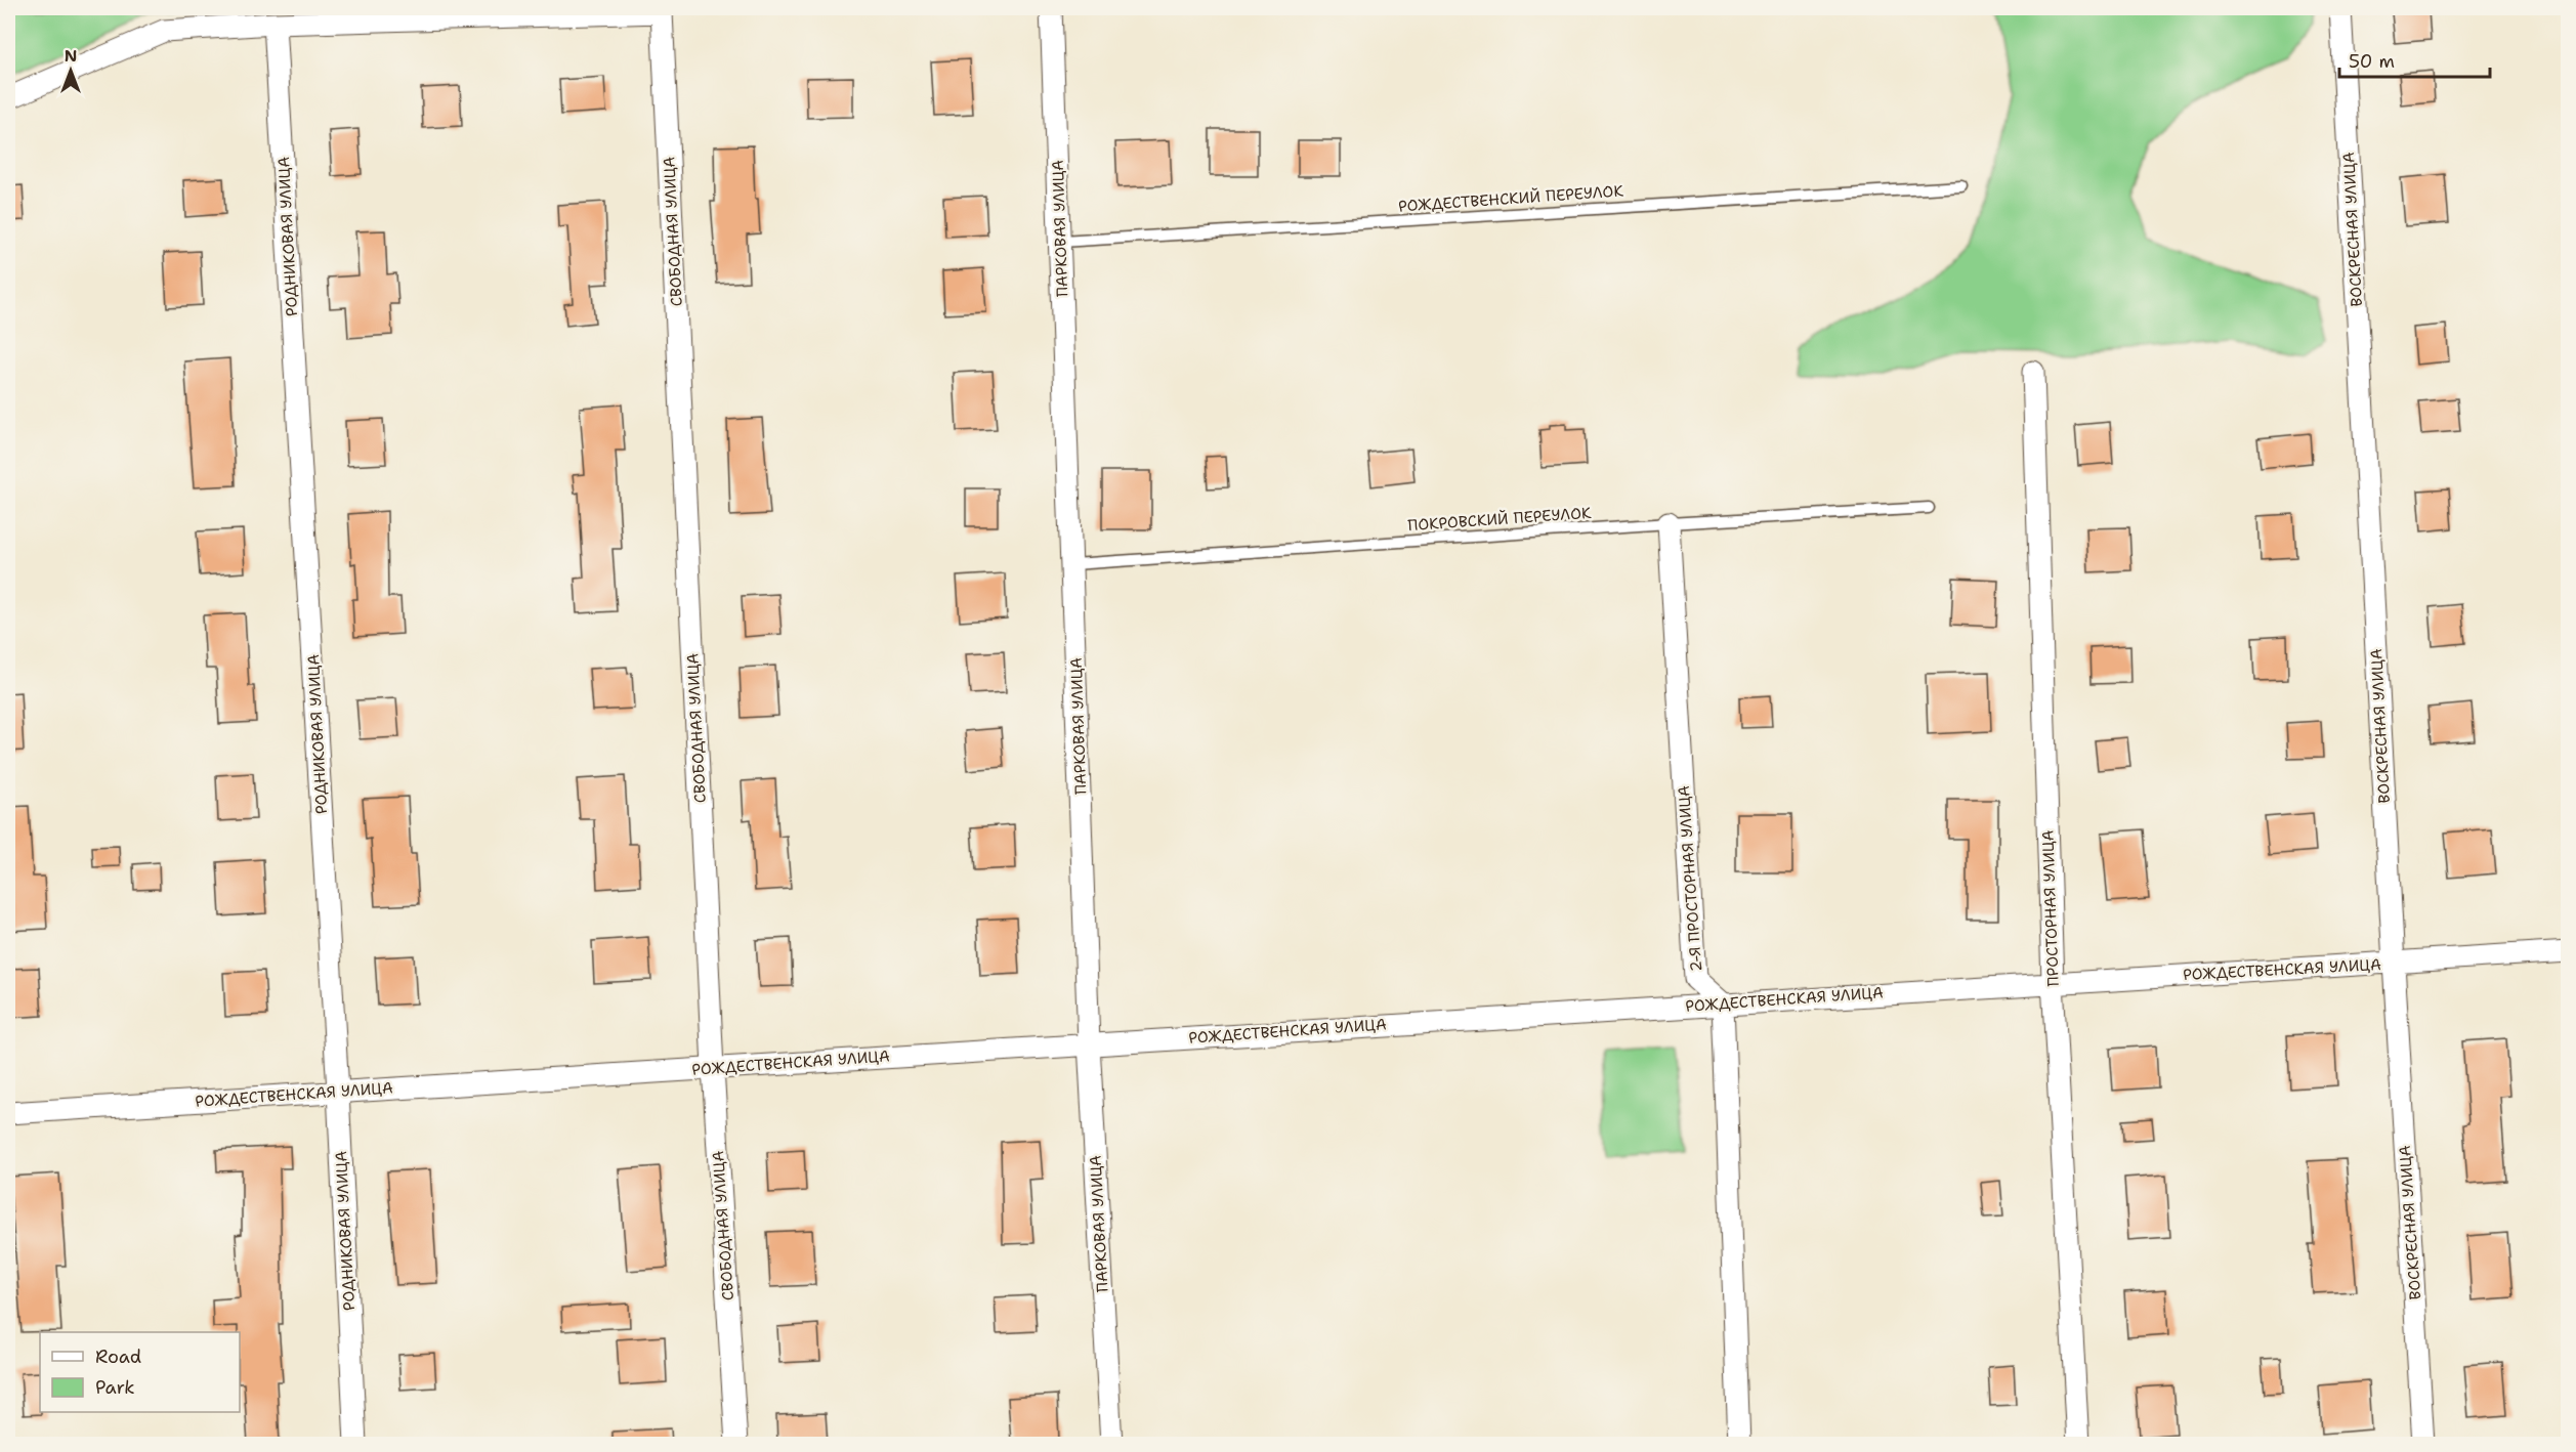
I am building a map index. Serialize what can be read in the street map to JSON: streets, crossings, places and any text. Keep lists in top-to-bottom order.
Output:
{
  "streets": {
    "street": [
      "ПАРКОВАЯ УЛИЦА",
      "ВОСКРЕСНАЯ УЛИЦА",
      "СВОБОДНАЯ УЛИЦА",
      "РОДНИКОВАЯ УЛИЦА",
      "2-Я ПРОСТОРНАЯ УЛИЦА",
      "ПРОСТОРНАЯ УЛИЦА",
      "РОЖДЕСТВЕНСКАЯ УЛИЦА"
    ],
    "lane": ["РОЖДЕСТВЕНСКИЙ ПЕРЕУЛОК", "ПОКРОВСКИЙ ПЕРЕУЛОК"]
  },
  "crossings": [
    ["РОЖДЕСТВЕНСКИЙ ПЕРЕУЛОК", "ПАРКОВАЯ УЛИЦА"],
    ["ПАРКОВАЯ УЛИЦА", "ПОКРОВСКИЙ ПЕРЕУЛОК"],
    ["ПАРКОВАЯ УЛИЦА", "РОЖДЕСТВЕНСКАЯ УЛИЦА"],
    ["ВОСКРЕСНАЯ УЛИЦА", "РОЖДЕСТВЕНСКАЯ УЛИЦА"],
    ["СВОБОДНАЯ УЛИЦА", "РОЖДЕСТВЕНСКАЯ УЛИЦА"],
    ["РОДНИКОВАЯ УЛИЦА", "РОЖДЕСТВЕНСКАЯ УЛИЦА"],
    ["ПОКРОВСКИЙ ПЕРЕУЛОК", "2-Я ПРОСТОРНАЯ УЛИЦА"],
    ["2-Я ПРОСТОРНАЯ УЛИЦА", "РОЖДЕСТВЕНСКАЯ УЛИЦА"],
    ["ПРОСТОРНАЯ УЛИЦА", "РОЖДЕСТВЕНСКАЯ УЛИЦА"]
  ],
  "legend": ["Road", "Park"],
  "scale_bar": "50 m",
  "north": "top"
}
